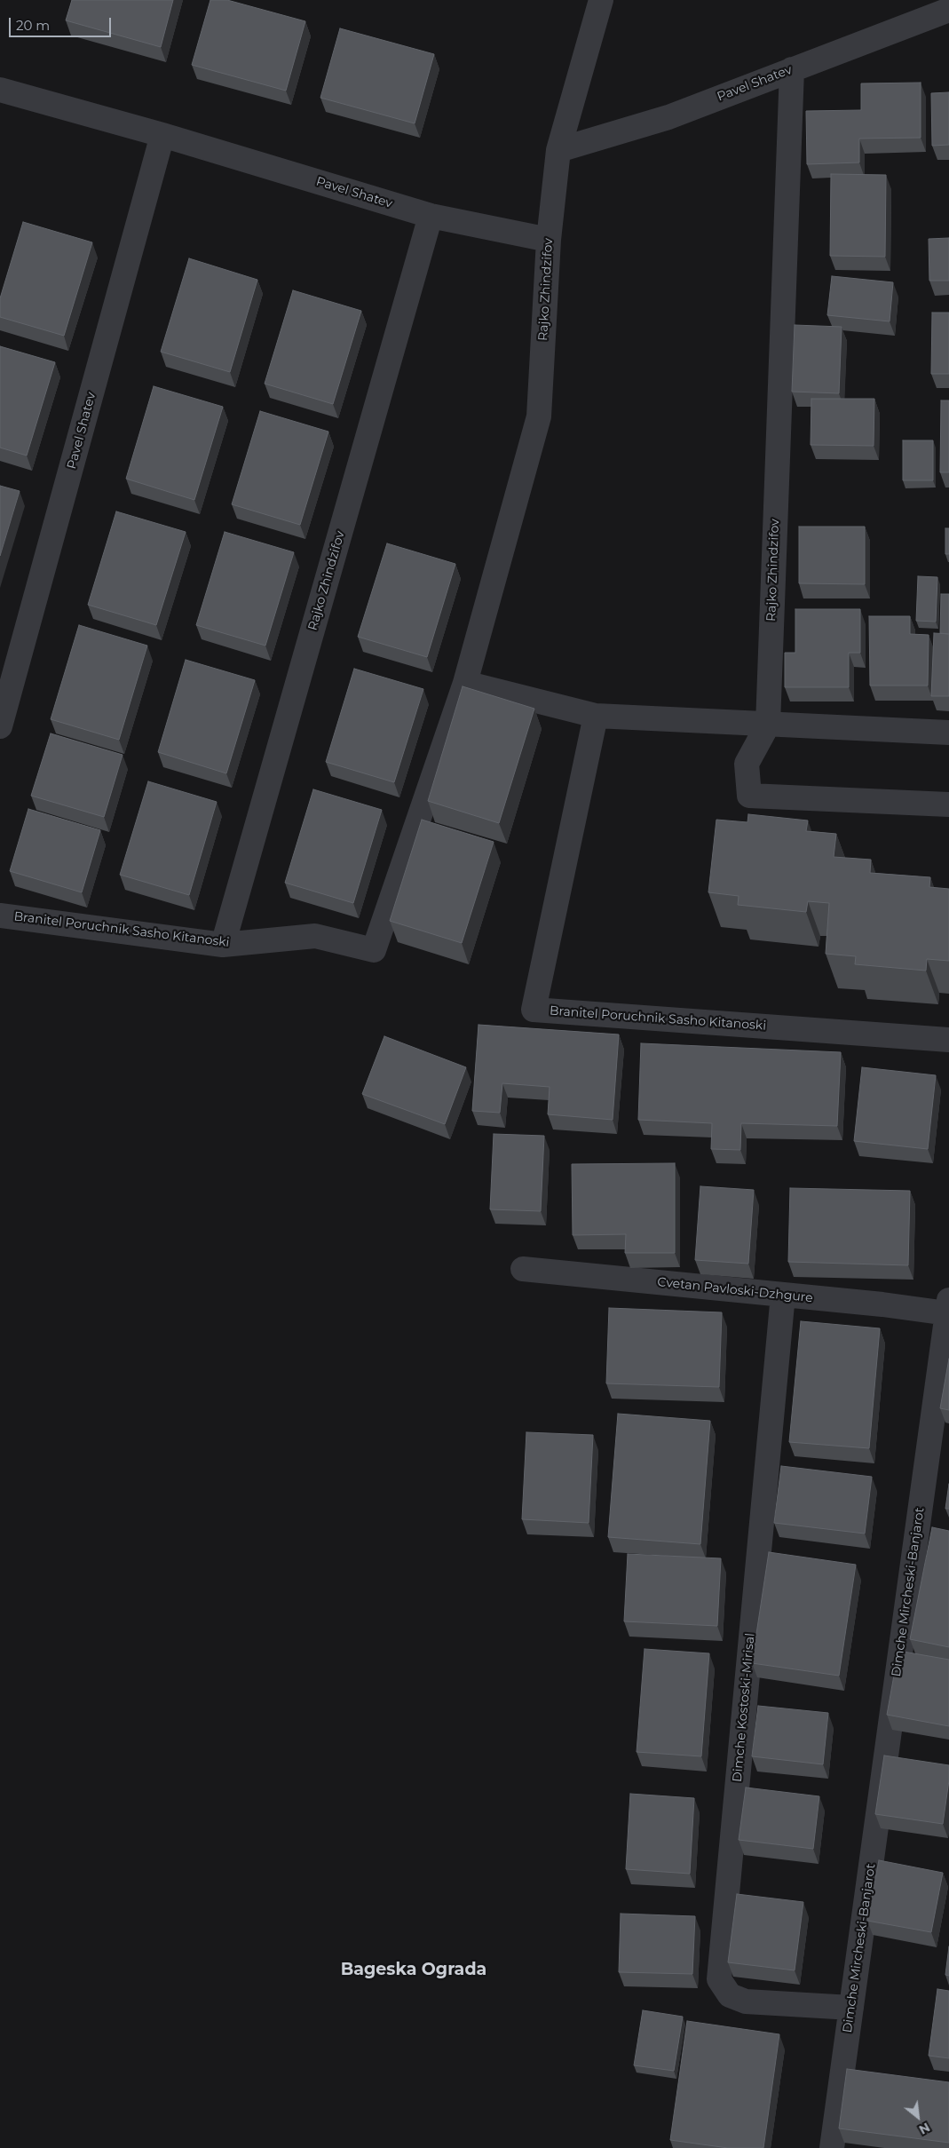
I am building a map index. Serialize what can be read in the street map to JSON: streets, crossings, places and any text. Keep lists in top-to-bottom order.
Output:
{
  "streets": {
    "street": [
      "Pavel Shatev",
      "Rajko Zhindzifov",
      "Branitel Poruchnik Sasho Kitanoski",
      "Cvetan Pavloski-Dzhgure",
      "Dimche Mircheski-Banjarot",
      "Dimche Kostoski-Mirisal"
    ]
  },
  "crossings": [
    ["Pavel Shatev", "Rajko Zhindzifov"],
    ["Rajko Zhindzifov", "Branitel Poruchnik Sasho Kitanoski"],
    ["Cvetan Pavloski-Dzhgure", "Dimche Mircheski-Banjarot"],
    ["Cvetan Pavloski-Dzhgure", "Dimche Kostoski-Mirisal"],
    ["Dimche Mircheski-Banjarot", "Dimche Kostoski-Mirisal"]
  ],
  "districts": ["Bageska Ograda"],
  "scale_bar": "20 m",
  "north": "bottom right"
}
